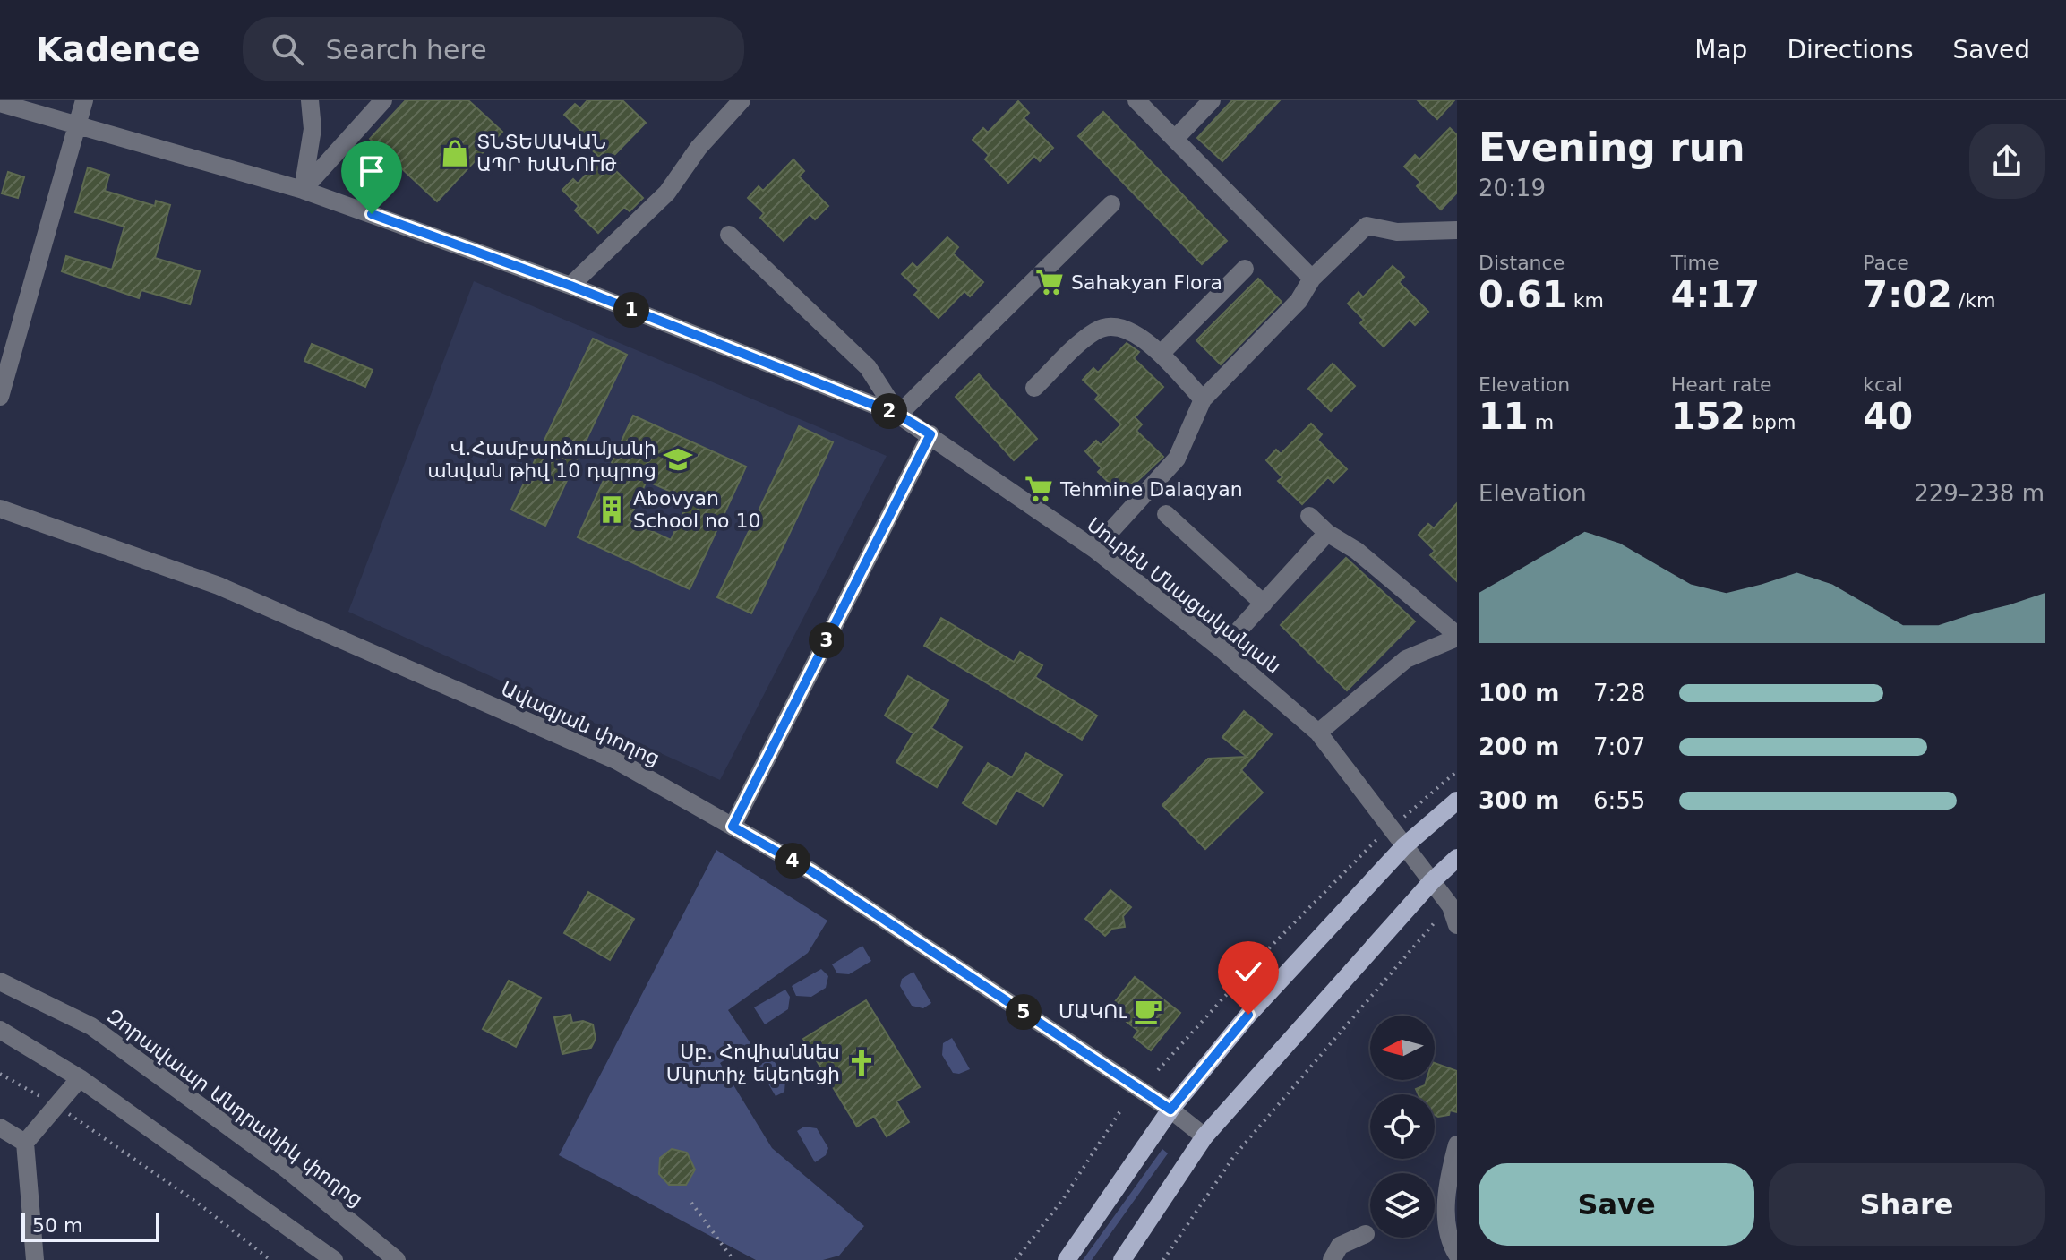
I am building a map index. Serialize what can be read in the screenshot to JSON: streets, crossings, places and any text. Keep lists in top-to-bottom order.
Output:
{
  "streets": {
    "street": ["Սուրեն Մնացականյան", "Ավագյան փողոց", "Զորավաար Անդրանիկ փողոց"]
  },
  "places": {
    "shop": ["ՏՆՏԵՍԱԿԱՆ ԱՊՐ ԽԱՆՈՒԹ"],
    "supermarket": ["Sahakyan Flora", "Tehmine Dalaqyan"],
    "school or university": ["Վ.Համբարձումյանի անվան թիվ 10 դպրոց"],
    "building": ["Abovyan School no 10"],
    "cafe": ["ՄԱԿՈւ"],
    "church": ["Սբ. Հովհաննես Մկրտիչ եկեղեցի"]
  },
  "scale_bar": "50 m",
  "north": "left",
  "page": {
    "header": "Kadence",
    "search": "Search here",
    "nav": ["Map", "Directions", "Saved"],
    "heading": ["Evening run", "20:19"],
    "stats": [
      ["Distance", "0.61 km"],
      ["Time", "4:17"],
      ["Pace", "7:02 /km"],
      ["Elevation", "11 m"],
      ["Heart rate", "152 bpm"],
      ["kcal", "40"]
    ],
    "pins": [
      "1",
      "2",
      "3",
      "4",
      "5"
    ],
    "chart": ["Elevation", "229–238 m"],
    "list": [
      {
        "name": "100 m",
        "note": "7:28"
      },
      {
        "name": "200 m",
        "note": "7:07"
      },
      {
        "name": "300 m",
        "note": "6:55"
      }
    ],
    "buttons": ["Save", "Share"],
    "scale": "50 m"
  }
}
